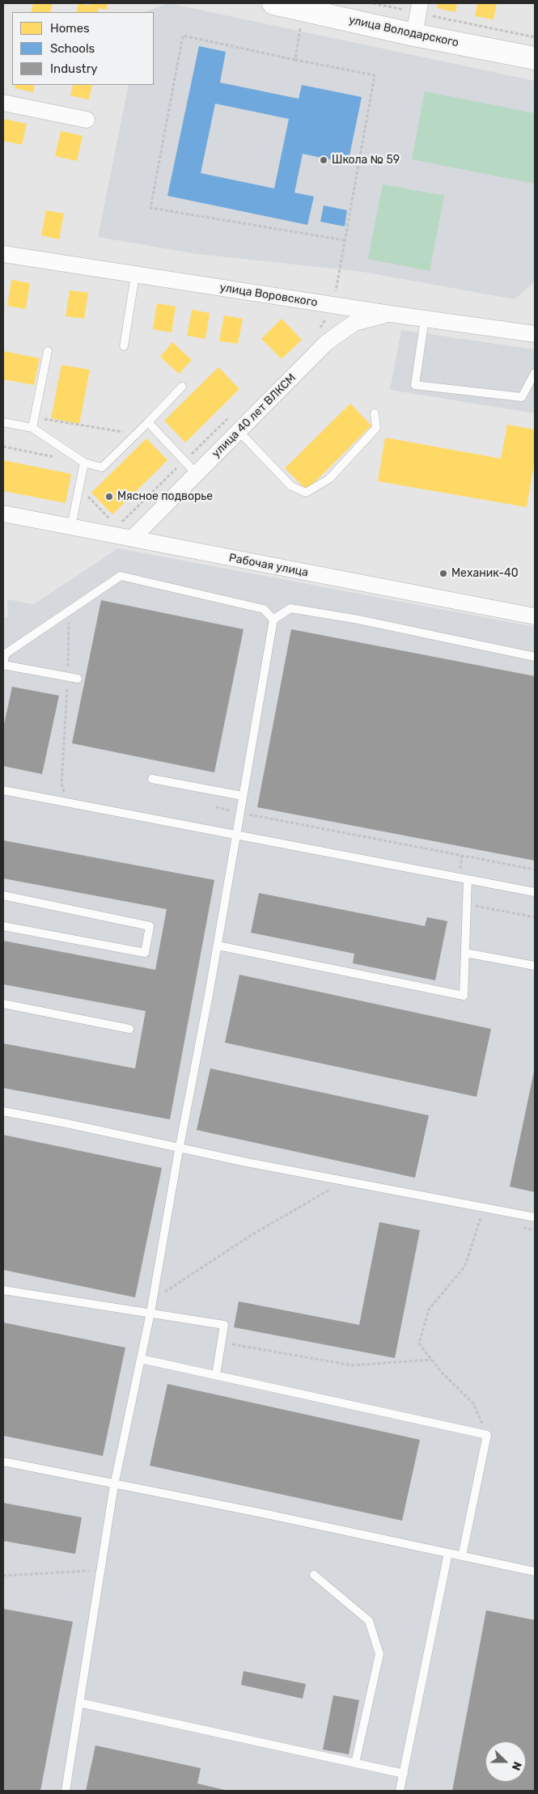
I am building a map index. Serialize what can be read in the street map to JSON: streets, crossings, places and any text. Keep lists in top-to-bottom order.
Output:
{
  "streets": {
    "street": [
      "улица Володарского",
      "улица Воровского",
      "улица 40 лет ВЛКСМ",
      "Рабочая улица"
    ]
  },
  "crossings": [
    ["улица Воровского", "улица 40 лет ВЛКСМ"],
    ["улица 40 лет ВЛКСМ", "Рабочая улица"]
  ],
  "places": ["Школа № 59", "Мясное подворье", "Механик-40"],
  "legend": ["Homes", "Schools", "Industry"],
  "north": "right"
}
